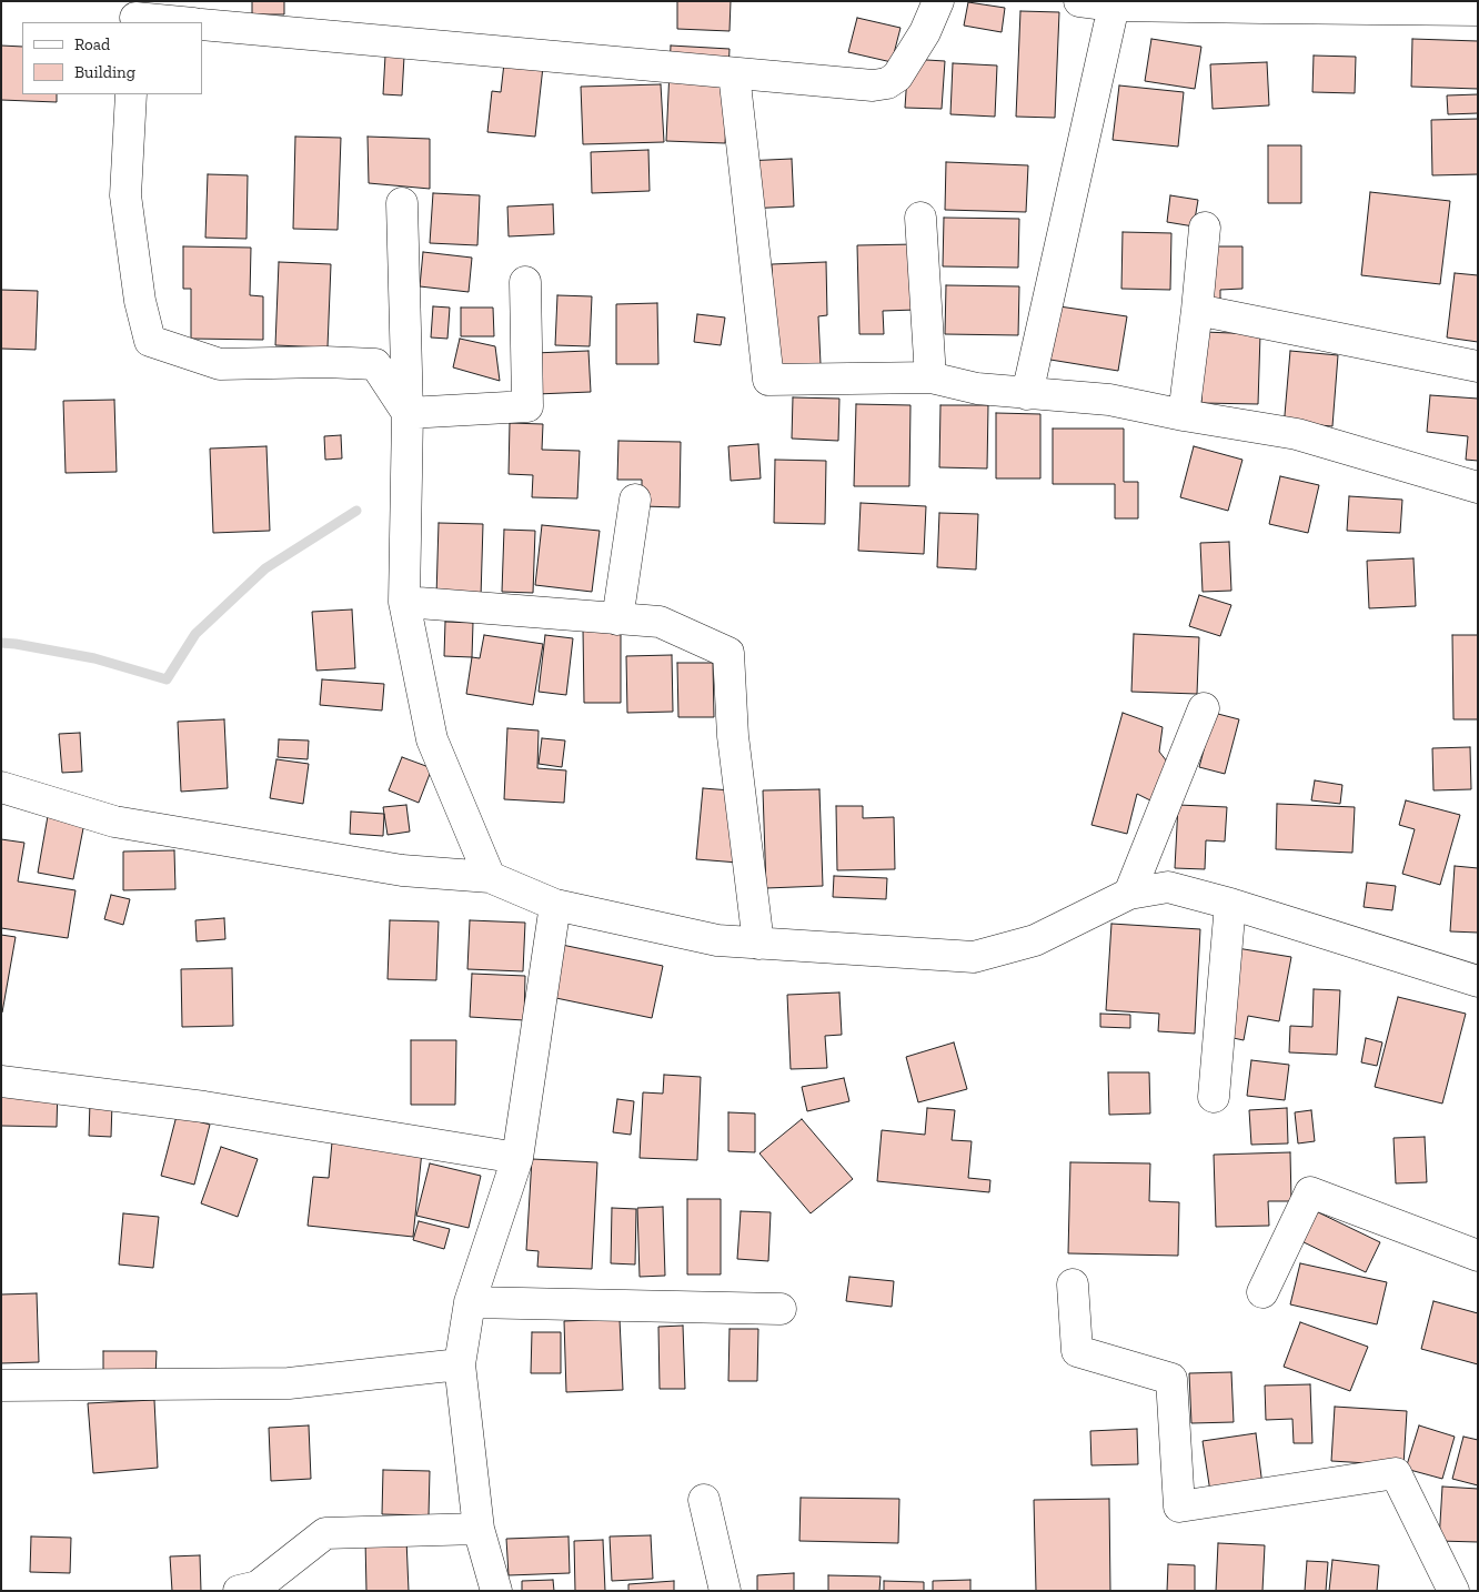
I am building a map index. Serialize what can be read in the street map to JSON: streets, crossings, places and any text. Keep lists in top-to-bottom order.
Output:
{
  "legend": ["Road", "Building"]
}
